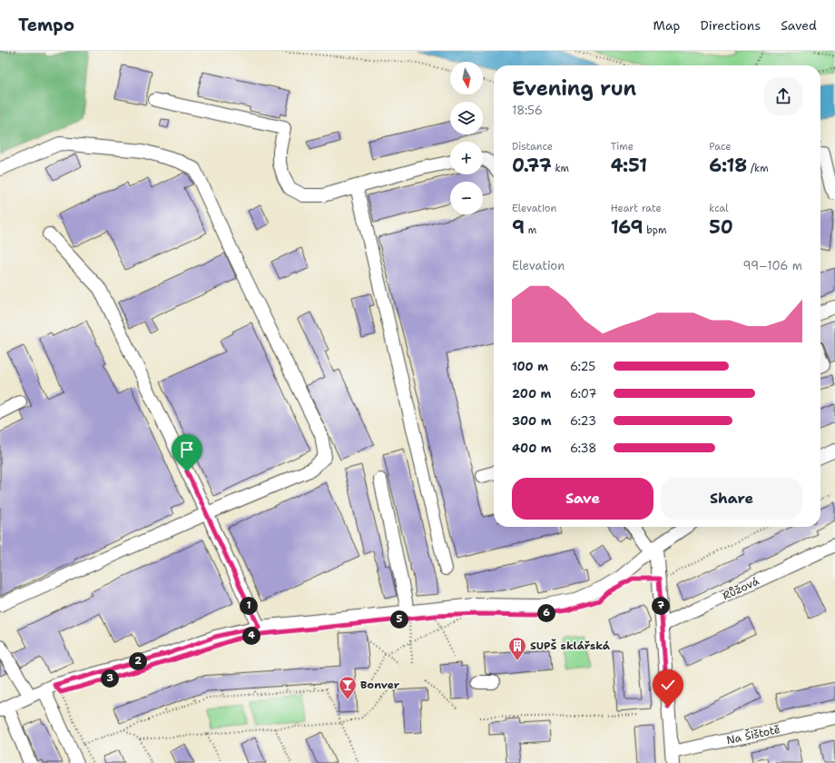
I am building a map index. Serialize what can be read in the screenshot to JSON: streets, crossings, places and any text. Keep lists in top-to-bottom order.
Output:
{
  "streets": {
    "street": ["Růžová", "Na Šištotě"]
  },
  "places": {
    "building": ["SUPŠ sklářská"],
    "bar": ["Bonver"]
  },
  "north": "bottom",
  "page": {
    "header": "Tempo",
    "nav": ["Map", "Directions", "Saved"],
    "map_buttons": ["+", "−"],
    "heading": ["Evening run", "18:56"],
    "stats": [
      ["Distance", "0.77 km"],
      ["Time", "4:51"],
      ["Pace", "6:18 /km"],
      ["Elevation", "9 m"],
      ["Heart rate", "169 bpm"],
      ["kcal", "50"]
    ],
    "chart": ["Elevation", "99–106 m"],
    "list": [
      {
        "name": "100 m",
        "note": "6:25"
      },
      {
        "name": "200 m",
        "note": "6:07"
      },
      {
        "name": "300 m",
        "note": "6:23"
      },
      {
        "name": "400 m",
        "note": "6:38"
      }
    ],
    "buttons": ["Save", "Share"],
    "pins": [
      "1",
      "7",
      "6",
      "5",
      "4",
      "2",
      "3"
    ]
  }
}
